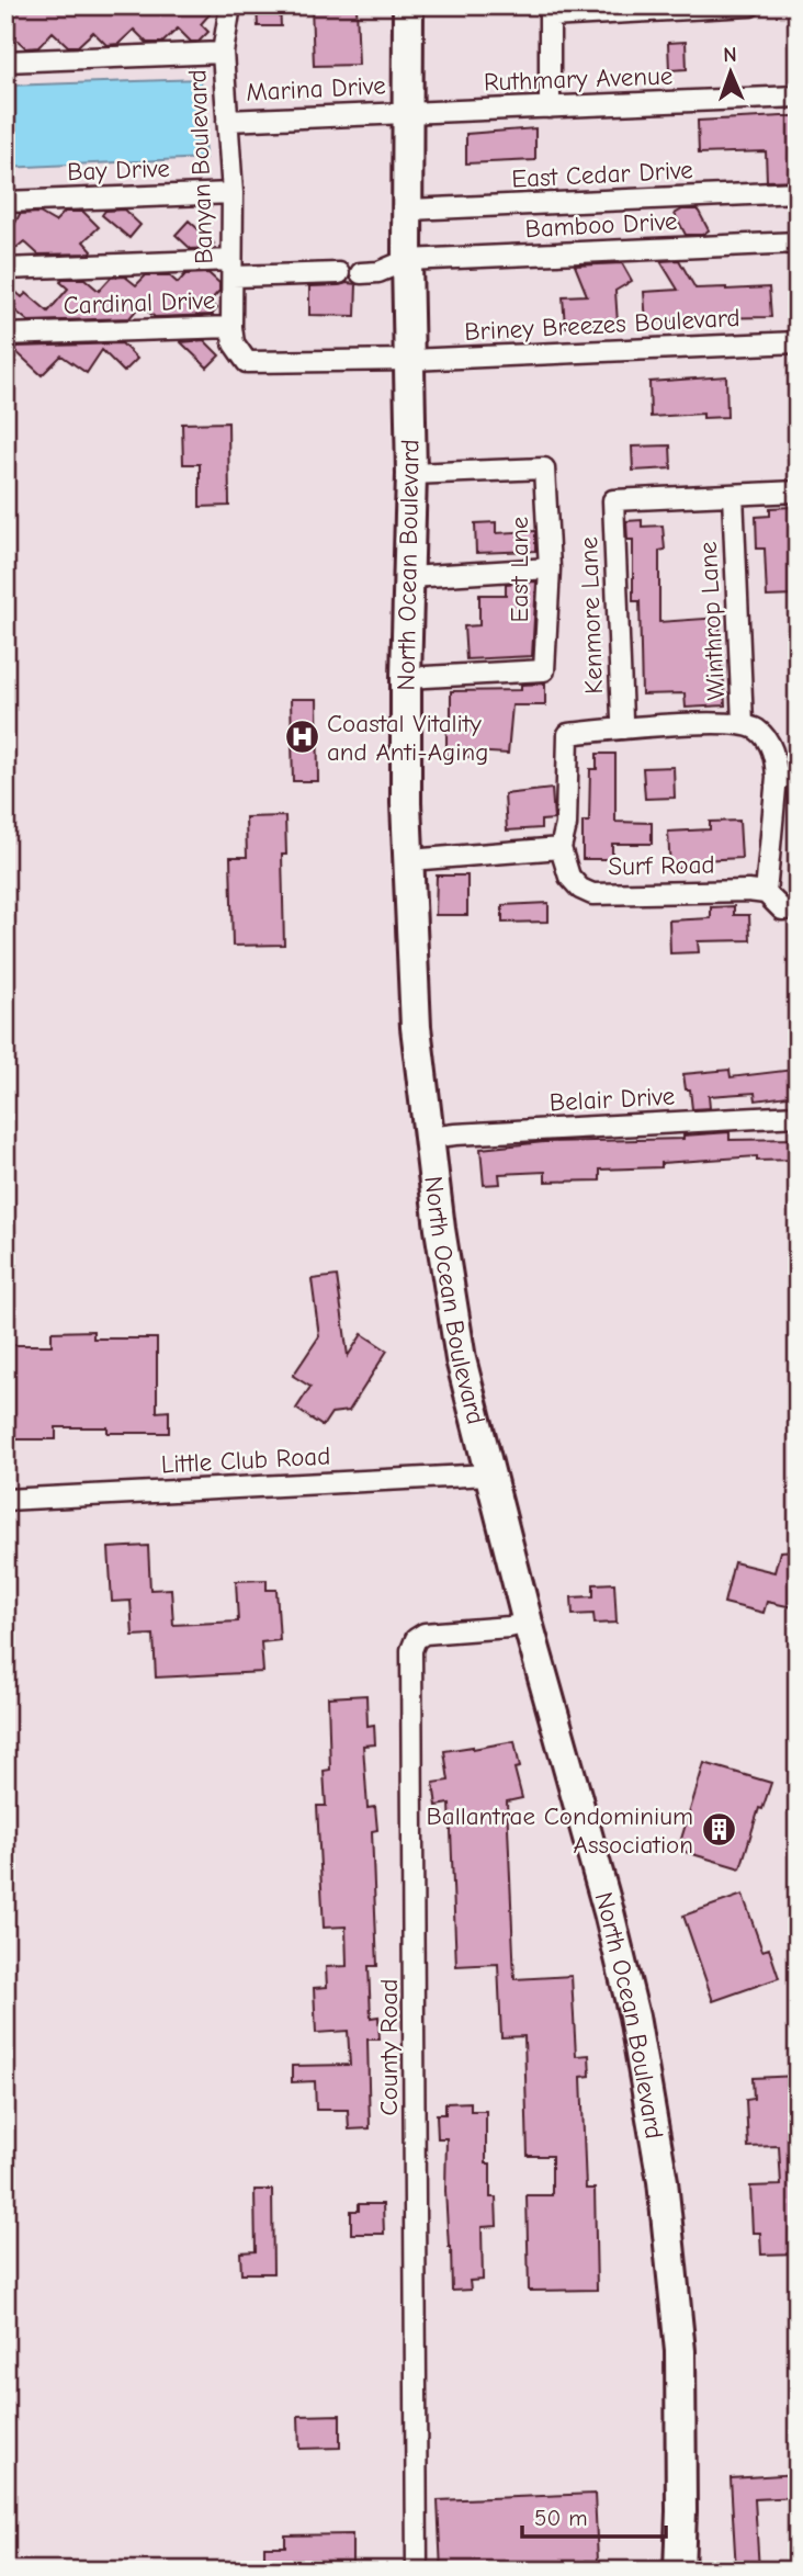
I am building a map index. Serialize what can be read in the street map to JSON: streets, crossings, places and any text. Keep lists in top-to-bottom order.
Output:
{
  "streets": {
    "main road": ["North Ocean Boulevard"],
    "street": [
      "Ruthmary Avenue",
      "Marina Drive",
      "Banyan Boulevard",
      "Bay Drive",
      "East Cedar Drive",
      "Bamboo Drive",
      "Cardinal Drive",
      "Briney Breezes Boulevard",
      "East Lane",
      "Kenmore Lane",
      "Winthrop Lane",
      "Surf Road",
      "Belair Drive",
      "Little Club Road",
      "County Road"
    ]
  },
  "crossings": [
    ["Ruthmary Avenue", "Marina Drive"],
    ["Ruthmary Avenue", "North Ocean Boulevard"],
    ["Marina Drive", "Banyan Boulevard"],
    ["Marina Drive", "North Ocean Boulevard"],
    ["Banyan Boulevard", "Bay Drive"],
    ["Banyan Boulevard", "Cardinal Drive"],
    ["East Cedar Drive", "North Ocean Boulevard"],
    ["Bamboo Drive", "North Ocean Boulevard"],
    ["Cardinal Drive", "Briney Breezes Boulevard"],
    ["Cardinal Drive", "North Ocean Boulevard"],
    ["Briney Breezes Boulevard", "North Ocean Boulevard"],
    ["North Ocean Boulevard", "East Lane"],
    ["North Ocean Boulevard", "Belair Drive"],
    ["North Ocean Boulevard", "Little Club Road"],
    ["North Ocean Boulevard", "County Road"],
    ["Kenmore Lane", "Winthrop Lane"]
  ],
  "places": {
    "hospital": ["Coastal Vitality and Anti-Aging"],
    "building": ["Ballantrae Condominium Association"]
  },
  "scale_bar": "50 m",
  "north": "top"
}
